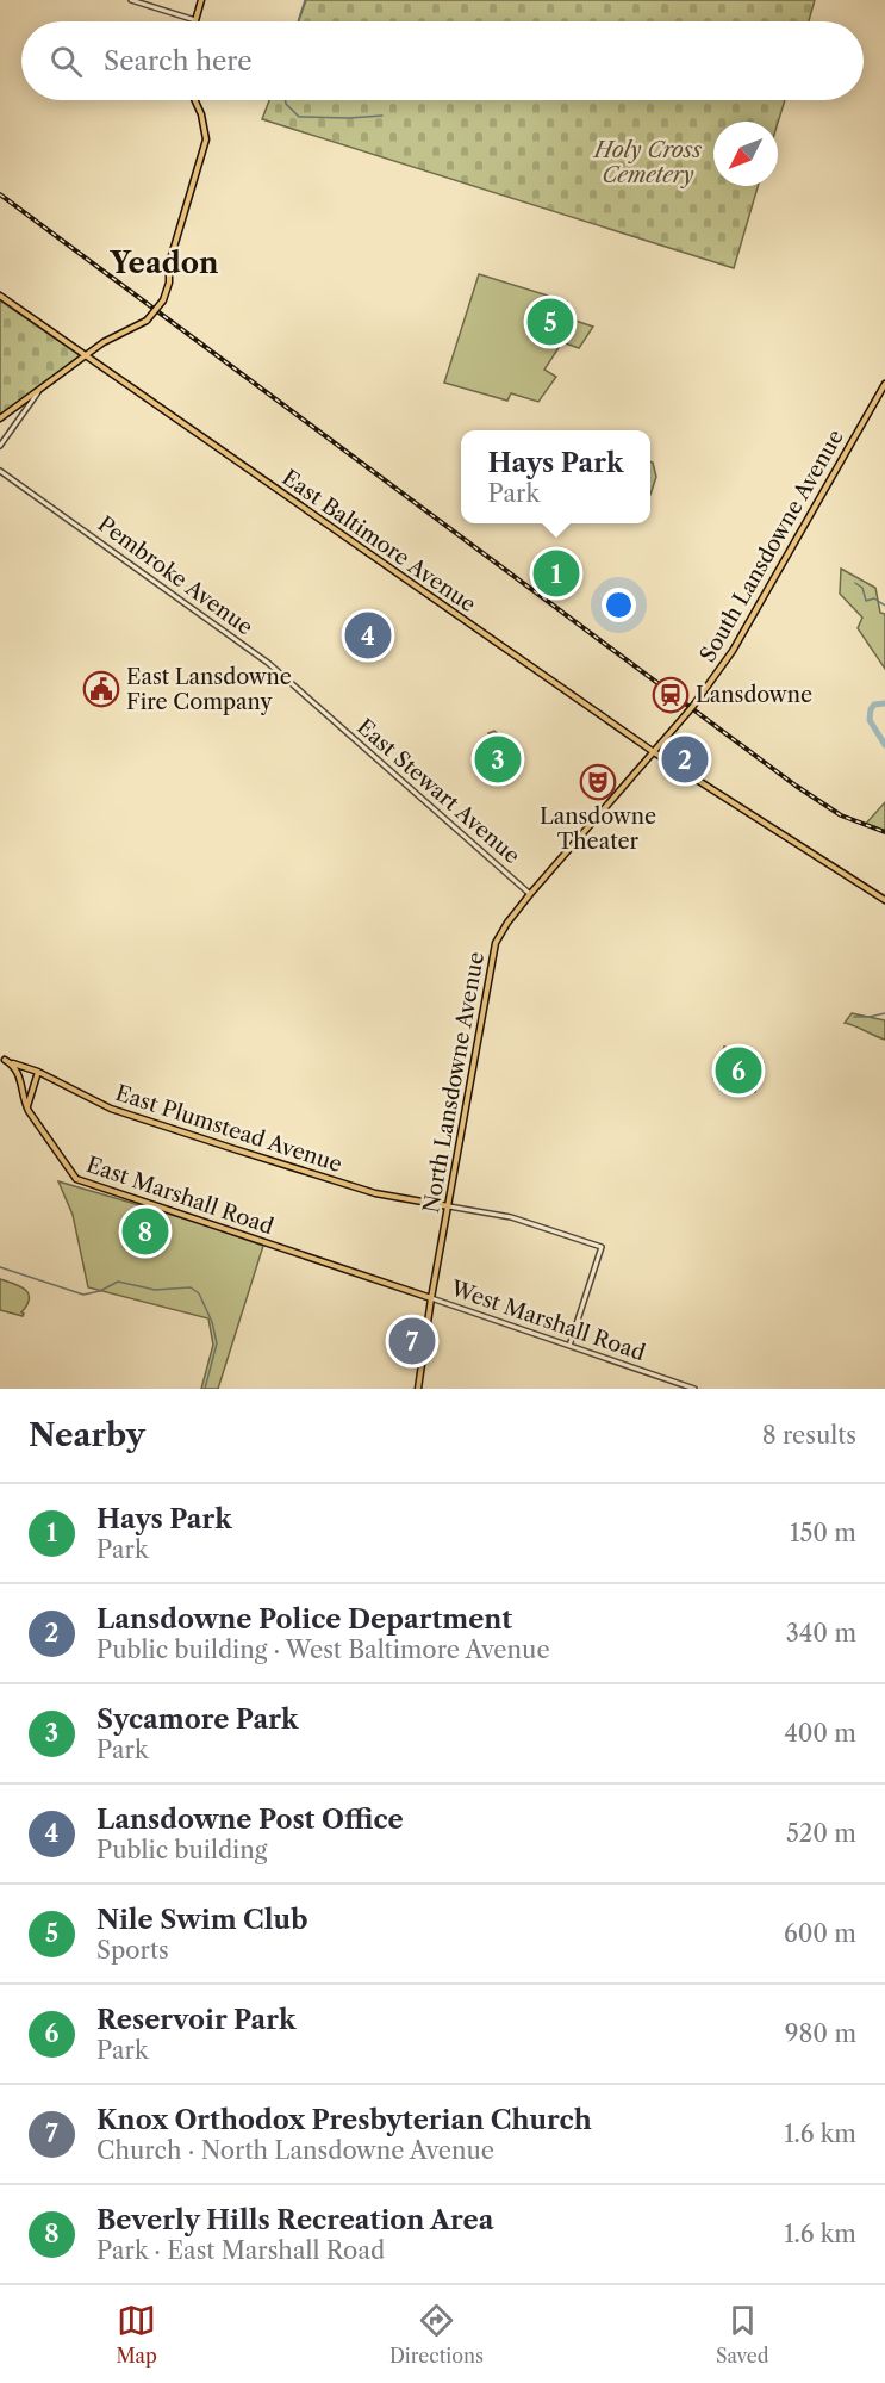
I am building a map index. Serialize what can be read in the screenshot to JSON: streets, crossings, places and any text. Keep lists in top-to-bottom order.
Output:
{
  "streets": {
    "main road": [
      "East Baltimore Avenue",
      "South Lansdowne Avenue",
      "North Lansdowne Avenue",
      "East Plumstead Avenue",
      "East Marshall Road"
    ],
    "street": ["Pembroke Avenue", "East Stewart Avenue", "West Marshall Road"]
  },
  "crossings": [
    ["East Baltimore Avenue", "South Lansdowne Avenue"],
    ["East Baltimore Avenue", "North Lansdowne Avenue"],
    ["South Lansdowne Avenue", "North Lansdowne Avenue"],
    ["Pembroke Avenue", "East Stewart Avenue"],
    ["East Stewart Avenue", "North Lansdowne Avenue"],
    ["North Lansdowne Avenue", "East Plumstead Avenue"],
    ["North Lansdowne Avenue", "East Marshall Road"],
    ["North Lansdowne Avenue", "West Marshall Road"],
    ["East Plumstead Avenue", "East Marshall Road"],
    ["East Marshall Road", "West Marshall Road"]
  ],
  "districts": ["Yeadon"],
  "parks": ["Holy Cross Cemetery"],
  "places": {
    "public building": ["East Lansdowne Fire Company"],
    "station": ["Lansdowne"],
    "theatre": ["Lansdowne Theater"]
  },
  "north": "bottom left",
  "page": {
    "search": "Search here",
    "pins": [
      "5",
      "1",
      "4",
      "2",
      "3",
      "6",
      "8",
      "7"
    ],
    "popup": ["Hays Park", "Park"],
    "heading": ["Nearby", "8 results"],
    "list": [
      {
        "mark": "1",
        "name": "Hays Park",
        "note": "Park",
        "value": "150 m"
      },
      {
        "mark": "2",
        "name": "Lansdowne Police Department",
        "note": "Public building · West Baltimore Avenue",
        "value": "340 m"
      },
      {
        "mark": "3",
        "name": "Sycamore Park",
        "note": "Park",
        "value": "400 m"
      },
      {
        "mark": "4",
        "name": "Lansdowne Post Office",
        "note": "Public building",
        "value": "520 m"
      },
      {
        "mark": "5",
        "name": "Nile Swim Club",
        "note": "Sports",
        "value": "600 m"
      },
      {
        "mark": "6",
        "name": "Reservoir Park",
        "note": "Park",
        "value": "980 m"
      },
      {
        "mark": "7",
        "name": "Knox Orthodox Presbyterian Church",
        "note": "Church · North Lansdowne Avenue",
        "value": "1.6 km"
      },
      {
        "mark": "8",
        "name": "Beverly Hills Recreation Area",
        "note": "Park · East Marshall Road",
        "value": "1.6 km"
      }
    ],
    "nav": ["Map", "Directions", "Saved"]
  }
}
